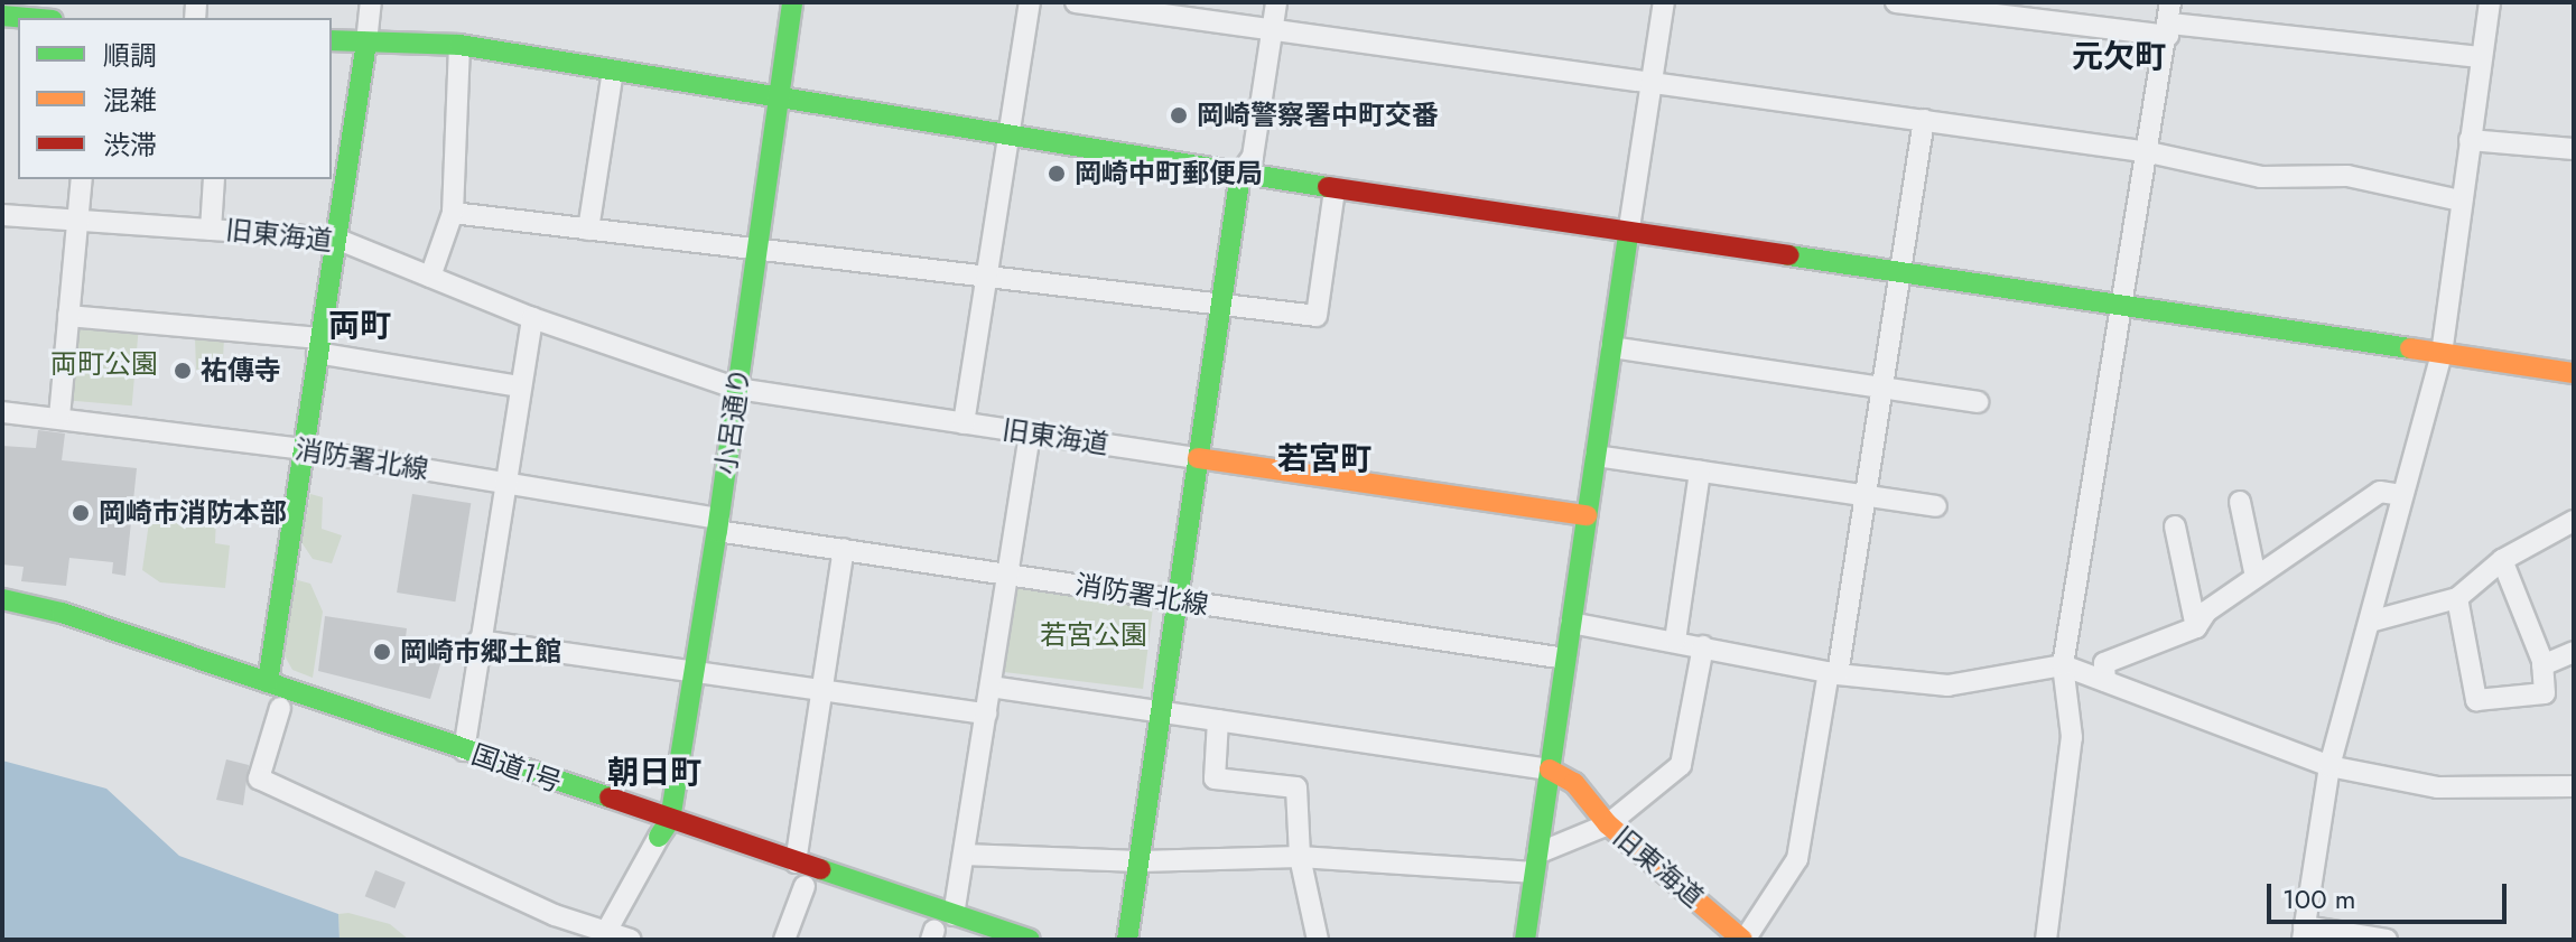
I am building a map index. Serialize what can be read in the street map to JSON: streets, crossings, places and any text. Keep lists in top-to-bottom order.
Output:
{
  "streets": {
    "main road": ["旧東海道", "小呂通り", "国道1号"],
    "street": ["消防署北線"]
  },
  "crossings": [
    ["旧東海道", "小呂通り"],
    ["小呂通り", "消防署北線"],
    ["小呂通り", "国道1号"]
  ],
  "districts": [
    "元欠町",
    "両町",
    "若宮町",
    "朝日町"
  ],
  "parks": ["両町公園", "若宮公園"],
  "places": [
    "岡崎警察署中町交番",
    "岡崎中町郵便局",
    "祐傳寺",
    "岡崎市消防本部",
    "岡崎市郷土館"
  ],
  "legend": ["順調", "混雑", "渋滞"],
  "scale_bar": "100 m"
}
